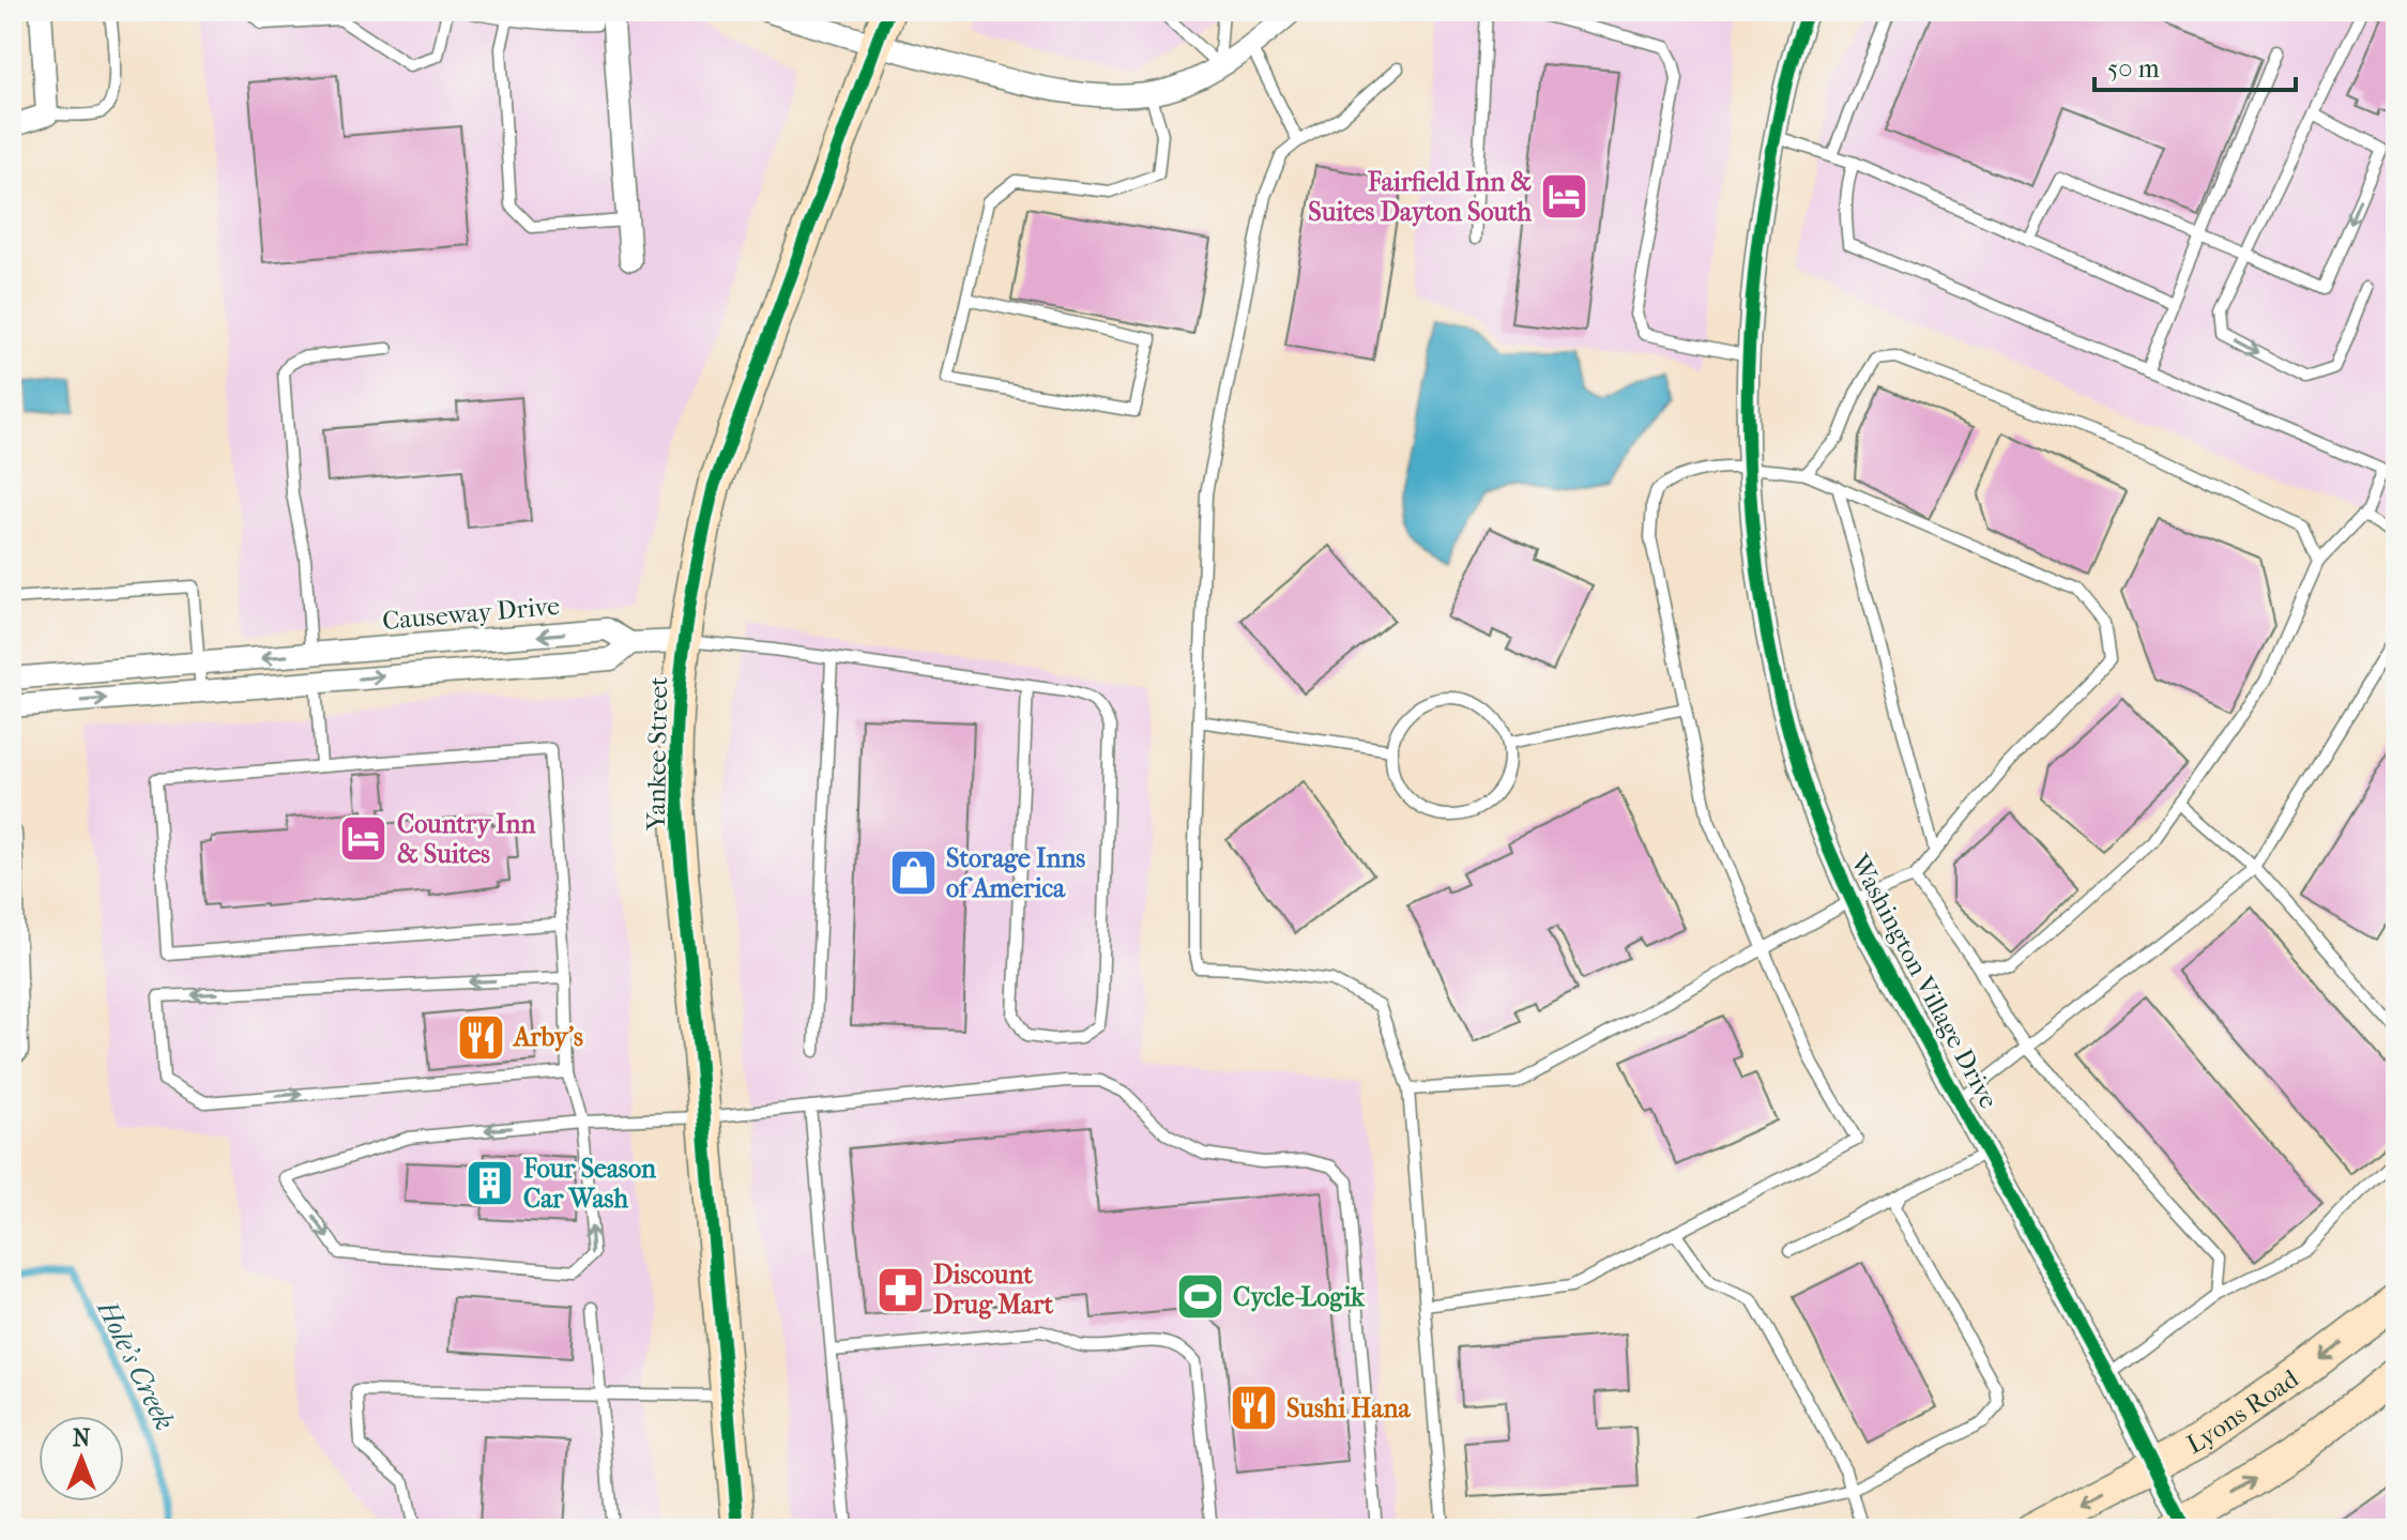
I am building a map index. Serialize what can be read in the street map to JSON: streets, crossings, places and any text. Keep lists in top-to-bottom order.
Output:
{
  "streets": {
    "street": [
      "Causeway Drive",
      "Yankee Street",
      "Washington Village Drive",
      "Lyons Road"
    ]
  },
  "crossings": [
    ["Causeway Drive", "Yankee Street"],
    ["Washington Village Drive", "Lyons Road"]
  ],
  "water": ["Hole's Creek"],
  "places": {
    "hotel": ["Fairfield Inn & Suites Dayton South", "Country Inn & Suites"],
    "shop": ["Storage Inns of America"],
    "restaurant": ["Arby's", "Sushi Hana"],
    "building": ["Four Season Car Wash"],
    "pharmacy": ["Discount Drug Mart"],
    "sports": ["Cycle-Logik"]
  },
  "scale_bar": "50 m",
  "north": "top"
}
